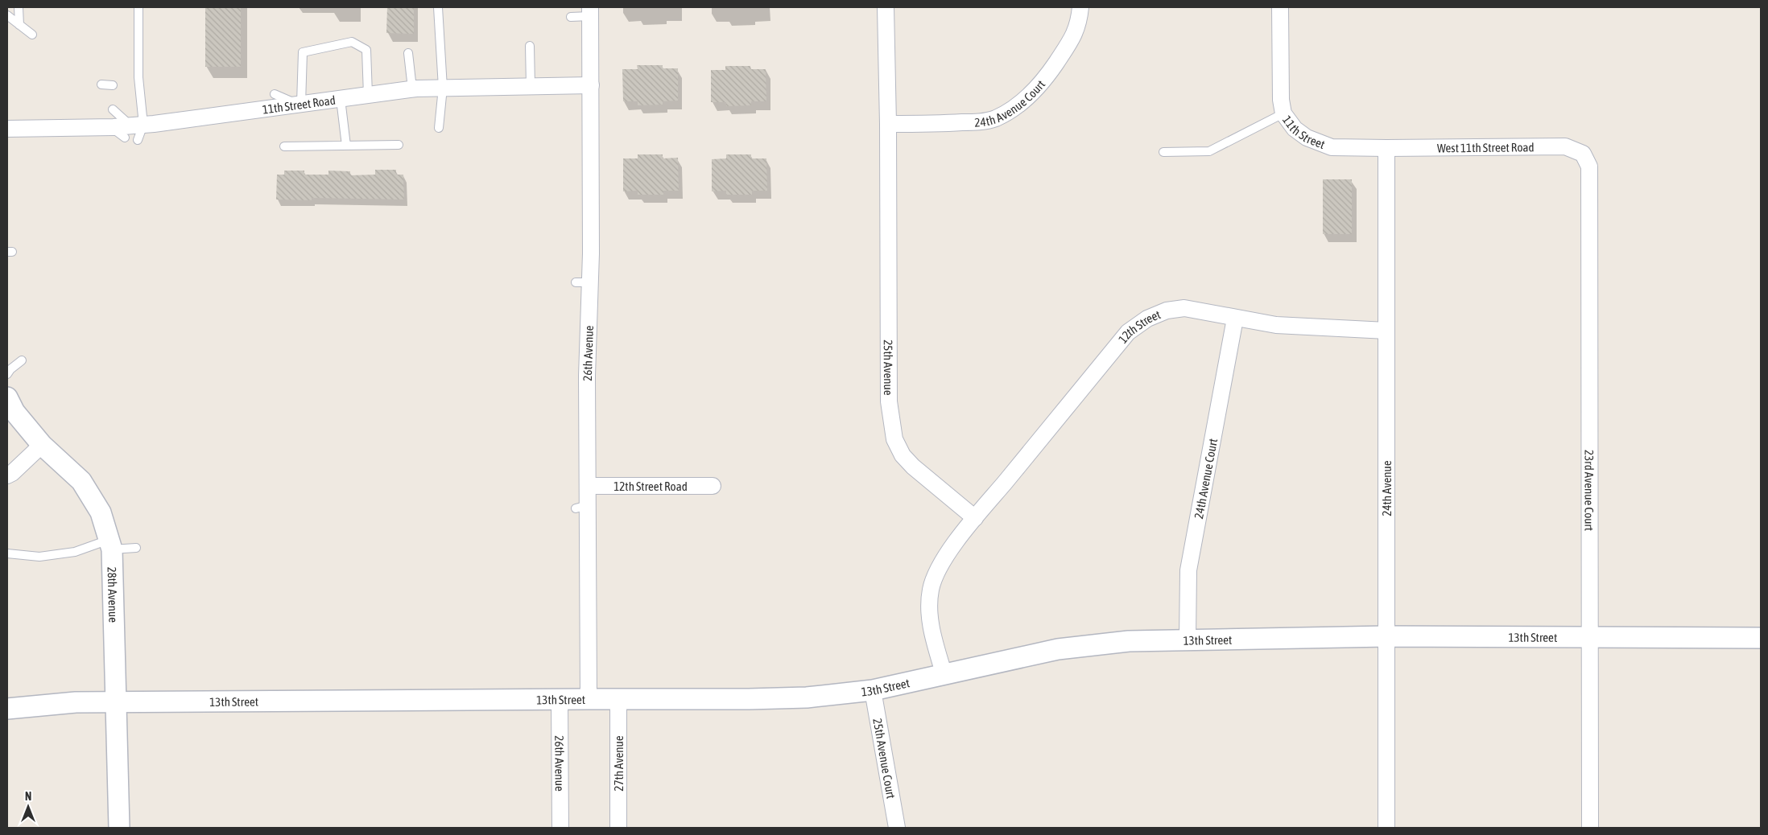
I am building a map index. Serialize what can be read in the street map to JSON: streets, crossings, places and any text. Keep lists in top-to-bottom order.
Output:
{
  "streets": {
    "street": [
      "24th Avenue Court",
      "11th Street Road",
      "11th Street",
      "West 11th Street Road",
      "12th Street",
      "26th Avenue",
      "25th Avenue",
      "12th Street Road",
      "24th Avenue",
      "23rd Avenue Court",
      "28th Avenue",
      "13th Street",
      "25th Avenue Court",
      "27th Avenue"
    ]
  },
  "crossings": [
    ["24th Avenue Court", "12th Street"],
    ["24th Avenue Court", "25th Avenue"],
    ["24th Avenue Court", "13th Street"],
    ["11th Street Road", "26th Avenue"],
    ["11th Street", "West 11th Street Road"],
    ["11th Street", "24th Avenue"],
    ["West 11th Street Road", "24th Avenue"],
    ["West 11th Street Road", "23rd Avenue Court"],
    ["12th Street", "25th Avenue"],
    ["12th Street", "24th Avenue"],
    ["26th Avenue", "12th Street Road"],
    ["26th Avenue", "13th Street"],
    ["24th Avenue", "13th Street"],
    ["23rd Avenue Court", "13th Street"],
    ["28th Avenue", "13th Street"],
    ["13th Street", "25th Avenue Court"],
    ["13th Street", "27th Avenue"]
  ],
  "north": "top"
}
